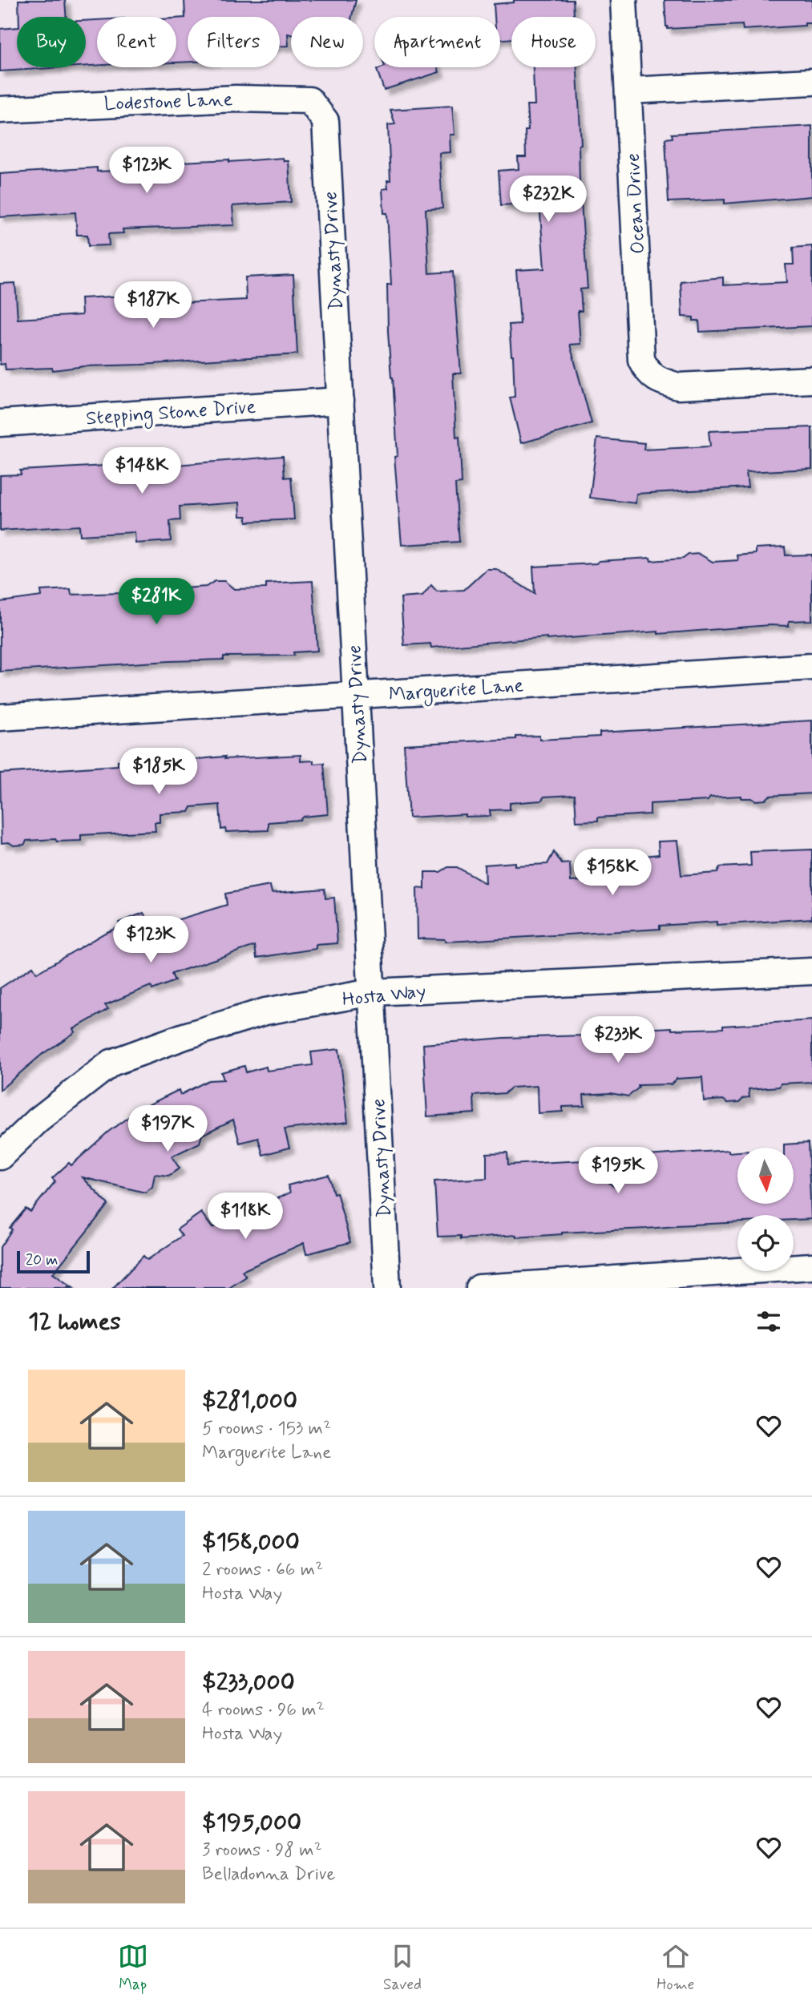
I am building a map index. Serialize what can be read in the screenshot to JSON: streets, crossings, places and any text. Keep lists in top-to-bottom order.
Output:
{
  "streets": {
    "street": [
      "Lodestone Lane",
      "Ocean Drive",
      "Dynasty Drive",
      "Stepping Stone Drive",
      "Marguerite Lane",
      "Hosta Way"
    ]
  },
  "crossings": [
    ["Lodestone Lane", "Dynasty Drive"],
    ["Dynasty Drive", "Stepping Stone Drive"],
    ["Dynasty Drive", "Marguerite Lane"],
    ["Dynasty Drive", "Hosta Way"]
  ],
  "scale_bar": "20 m",
  "north": "bottom",
  "page": {
    "chip": [
      "Buy",
      "Rent",
      "Filters",
      "New",
      "Apartment",
      "House"
    ],
    "price": [
      "$123K",
      "$232K",
      "$187K",
      "$148K",
      "$281K",
      "$185K",
      "$158K",
      "$123K",
      "$233K",
      "$197K",
      "$195K",
      "$118K"
    ],
    "scale": "20 m",
    "heading": "12 homes",
    "list": [
      {
        "name": "$281,000",
        "note": "5 rooms · 153 m² · Marguerite Lane"
      },
      {
        "name": "$158,000",
        "note": "2 rooms · 66 m² · Hosta Way"
      },
      {
        "name": "$233,000",
        "note": "4 rooms · 96 m² · Hosta Way"
      },
      {
        "name": "$195,000",
        "note": "3 rooms · 98 m² · Belladonna Drive"
      }
    ],
    "tabs": ["Map", "Saved", "Home"]
  }
}
